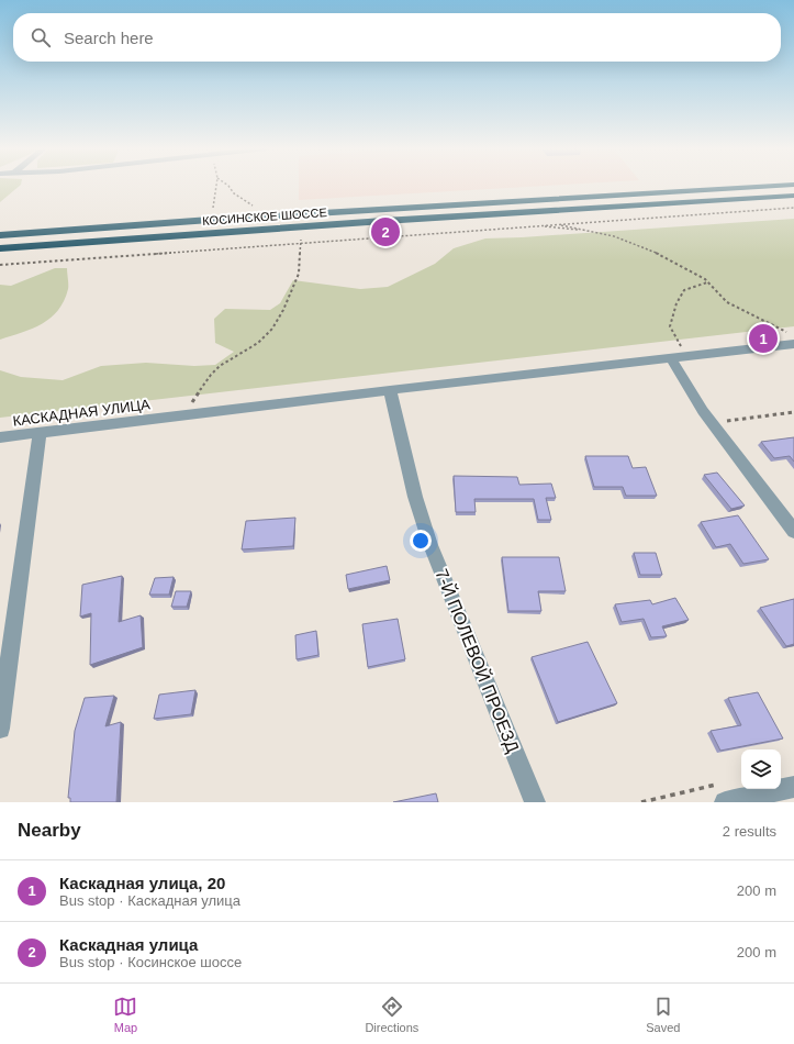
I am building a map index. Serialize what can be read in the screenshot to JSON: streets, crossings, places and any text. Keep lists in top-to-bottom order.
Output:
{
  "streets": {
    "highway": ["КОСИНСКОЕ ШОССЕ"],
    "street": ["КАСКАДНАЯ УЛИЦА", "7-Й ПОЛЕВОЙ ПРОЕЗД"]
  },
  "crossings": [
    ["КАСКАДНАЯ УЛИЦА", "7-Й ПОЛЕВОЙ ПРОЕЗД"]
  ],
  "page": {
    "search": "Search here",
    "pins": ["2", "1"],
    "heading": ["Nearby", "2 results"],
    "list": [
      {
        "mark": "1",
        "name": "Каскадная улица, 20",
        "note": "Bus stop · Каскадная улица",
        "value": "200 m"
      },
      {
        "mark": "2",
        "name": "Каскадная улица",
        "note": "Bus stop · Косинское шоссе",
        "value": "200 m"
      }
    ],
    "nav": ["Map", "Directions", "Saved"]
  }
}
